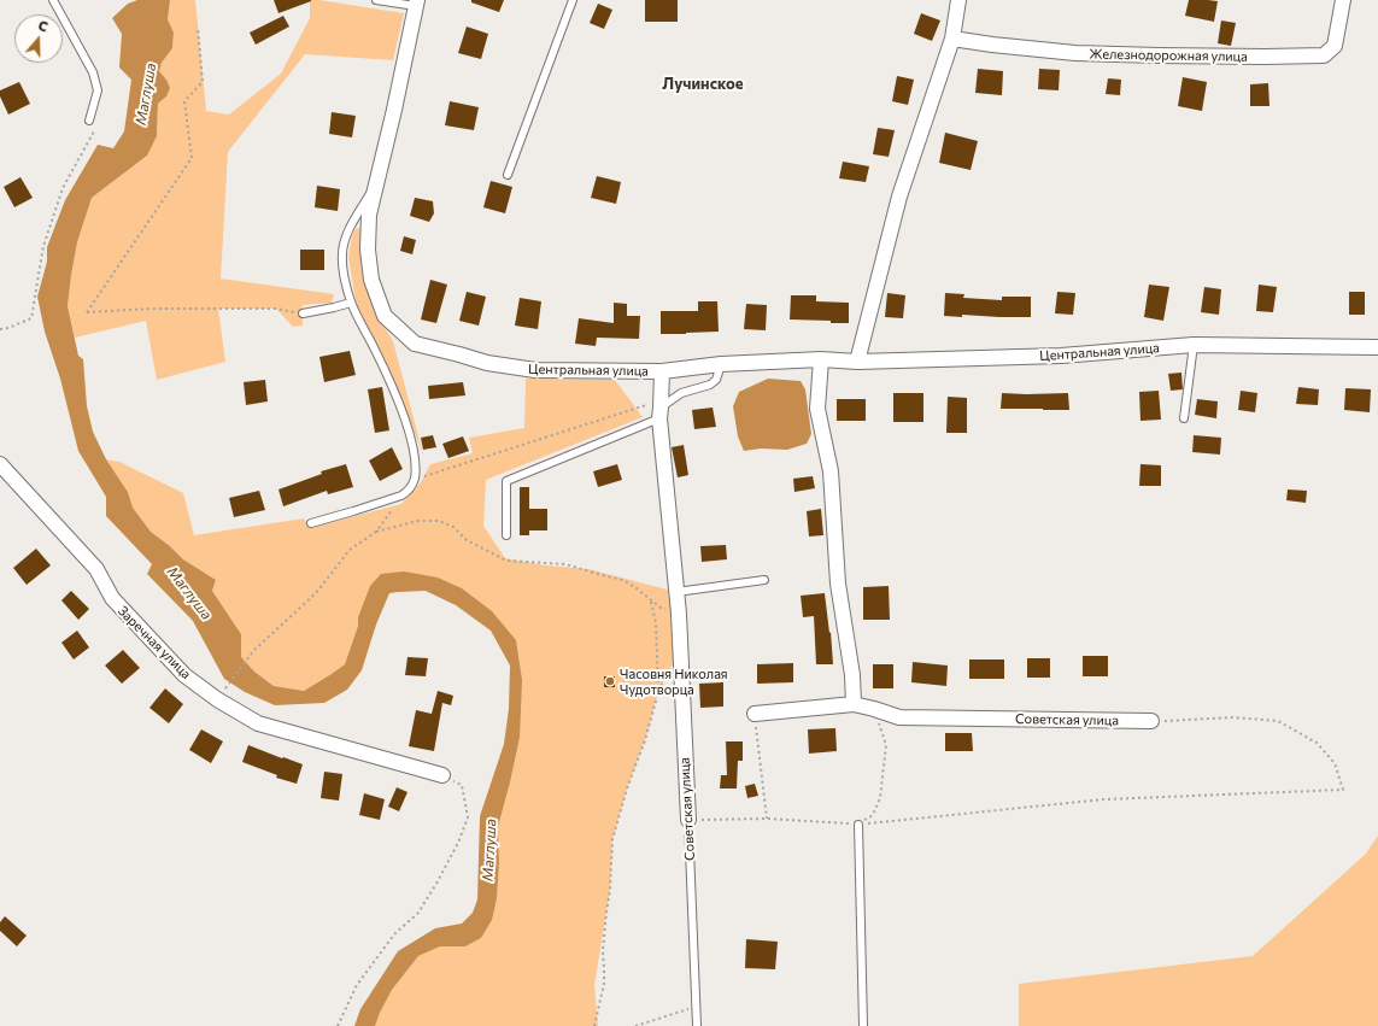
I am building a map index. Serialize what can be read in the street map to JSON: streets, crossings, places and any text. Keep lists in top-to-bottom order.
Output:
{
  "streets": {
    "street": [
      "Железнодорожная улица",
      "Центральная улица",
      "Заречная улица",
      "Советская улица"
    ]
  },
  "crossings": [
    ["Центральная улица", "Советская улица"]
  ],
  "districts": ["Лучинское"],
  "water": ["Маглуша"],
  "places": ["Часовня Николая Чудотворца"],
  "north": "top"
}
